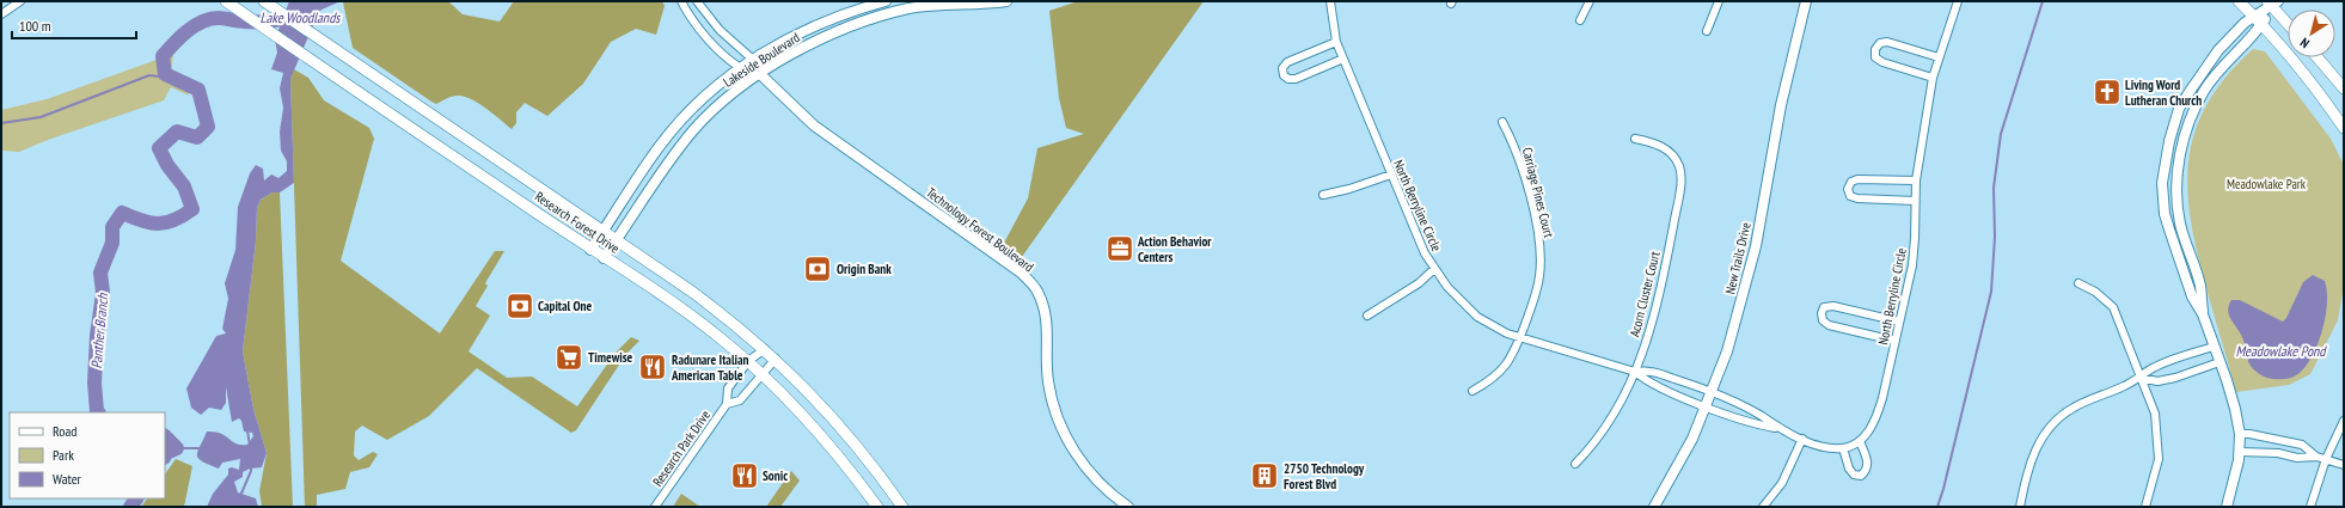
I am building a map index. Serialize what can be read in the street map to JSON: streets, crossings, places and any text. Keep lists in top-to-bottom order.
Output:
{
  "streets": {
    "main road": ["Research Forest Drive"],
    "street": [
      "Lakeside Boulevard",
      "Carriage Pines Court",
      "North Berryline Circle",
      "Technology Forest Boulevard",
      "New Trails Drive",
      "Acorn Cluster Court",
      "Research Park Drive"
    ]
  },
  "crossings": [
    ["Lakeside Boulevard", "Research Forest Drive"],
    ["Lakeside Boulevard", "Technology Forest Boulevard"],
    ["Carriage Pines Court", "North Berryline Circle"],
    ["North Berryline Circle", "New Trails Drive"],
    ["North Berryline Circle", "Acorn Cluster Court"],
    ["Research Forest Drive", "Research Park Drive"]
  ],
  "water": ["Lake Woodlands", "Panther Branch", "Meadowlake Pond"],
  "parks": ["Meadowlake Park"],
  "places": {
    "church": ["Living Word Lutheran Church"],
    "office": ["Action Behavior Centers"],
    "bank": ["Origin Bank", "Capital One"],
    "supermarket": ["Timewise"],
    "restaurant": ["Radunare Italian American Table", "Sonic"],
    "building": ["2750 Technology Forest Blvd"]
  },
  "legend": ["Road", "Park", "Water"],
  "scale_bar": "100 m",
  "north": "bottom left"
}
